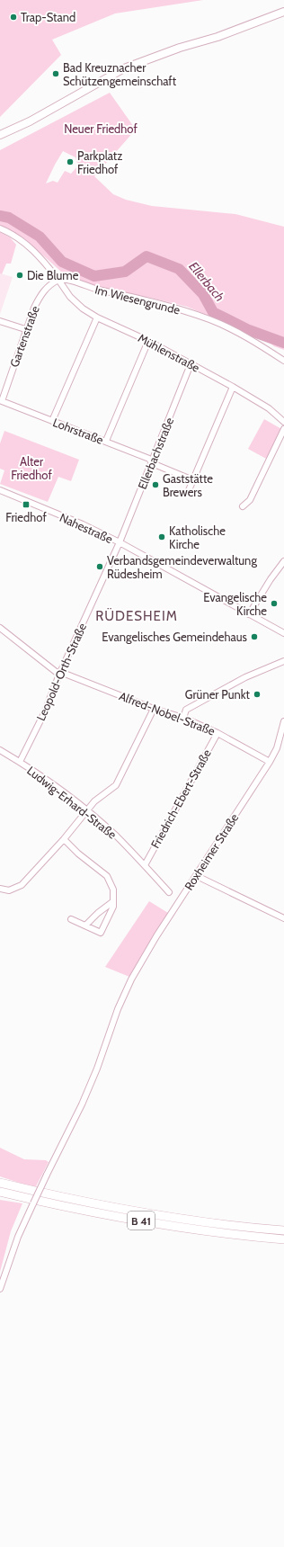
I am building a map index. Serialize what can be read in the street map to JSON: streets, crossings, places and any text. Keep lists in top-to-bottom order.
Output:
{
  "streets": {
    "highway": ["B 41"],
    "street": [
      "Im Wiesengrunde",
      "Gartenstraße",
      "Mühlenstraße",
      "Lohrstraße",
      "Ellerbachstraße",
      "Nahestraße",
      "Leopold-Orth-Straße",
      "Alfred-Nobel-Straße",
      "Friedrich-Ebert-Straße",
      "Ludwig-Erhard-Straße",
      "Roxheimer Straße"
    ]
  },
  "crossings": [
    ["Im Wiesengrunde", "Gartenstraße"],
    ["Im Wiesengrunde", "Mühlenstraße"],
    ["Gartenstraße", "Mühlenstraße"],
    ["Gartenstraße", "Lohrstraße"],
    ["Mühlenstraße", "Ellerbachstraße"],
    ["Lohrstraße", "Ellerbachstraße"],
    ["Ellerbachstraße", "Nahestraße"],
    ["Ellerbachstraße", "Leopold-Orth-Straße"],
    ["Nahestraße", "Leopold-Orth-Straße"],
    ["Leopold-Orth-Straße", "Alfred-Nobel-Straße"],
    ["Leopold-Orth-Straße", "Ludwig-Erhard-Straße"],
    ["Alfred-Nobel-Straße", "Friedrich-Ebert-Straße"],
    ["Alfred-Nobel-Straße", "Roxheimer Straße"],
    ["Friedrich-Ebert-Straße", "Ludwig-Erhard-Straße"]
  ],
  "districts": ["RÜDESHEIM"],
  "water": ["Ellerbach"],
  "parks": ["Neuer Friedhof", "Alter Friedhof"],
  "places": {
    "other": [
      "Trap-Stand",
      "Bad Kreuznacher Schützengemeinschaft",
      "Parkplatz Friedhof",
      "Die Blume",
      "Gaststätte Brewers",
      "Katholische Kirche",
      "Verbandsgemeindeverwaltung Rüdesheim",
      "Evangelische Kirche",
      "Evangelisches Gemeindehaus",
      "Grüner Punkt"
    ],
    "transit": ["Friedhof"]
  }
}
